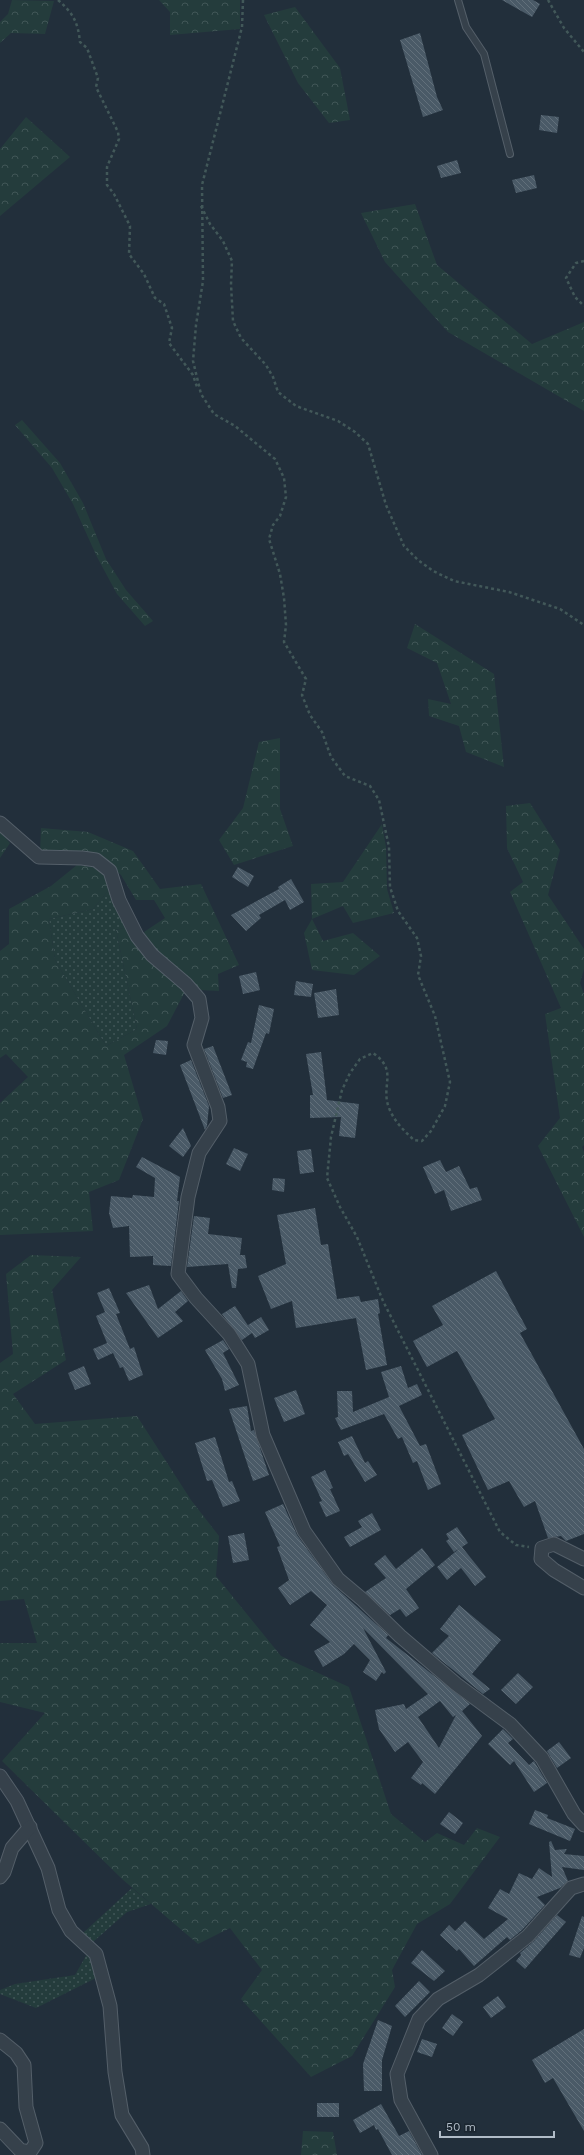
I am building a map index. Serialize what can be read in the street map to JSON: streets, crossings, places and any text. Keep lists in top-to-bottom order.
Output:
{
  "scale_bar": "50 m"
}
